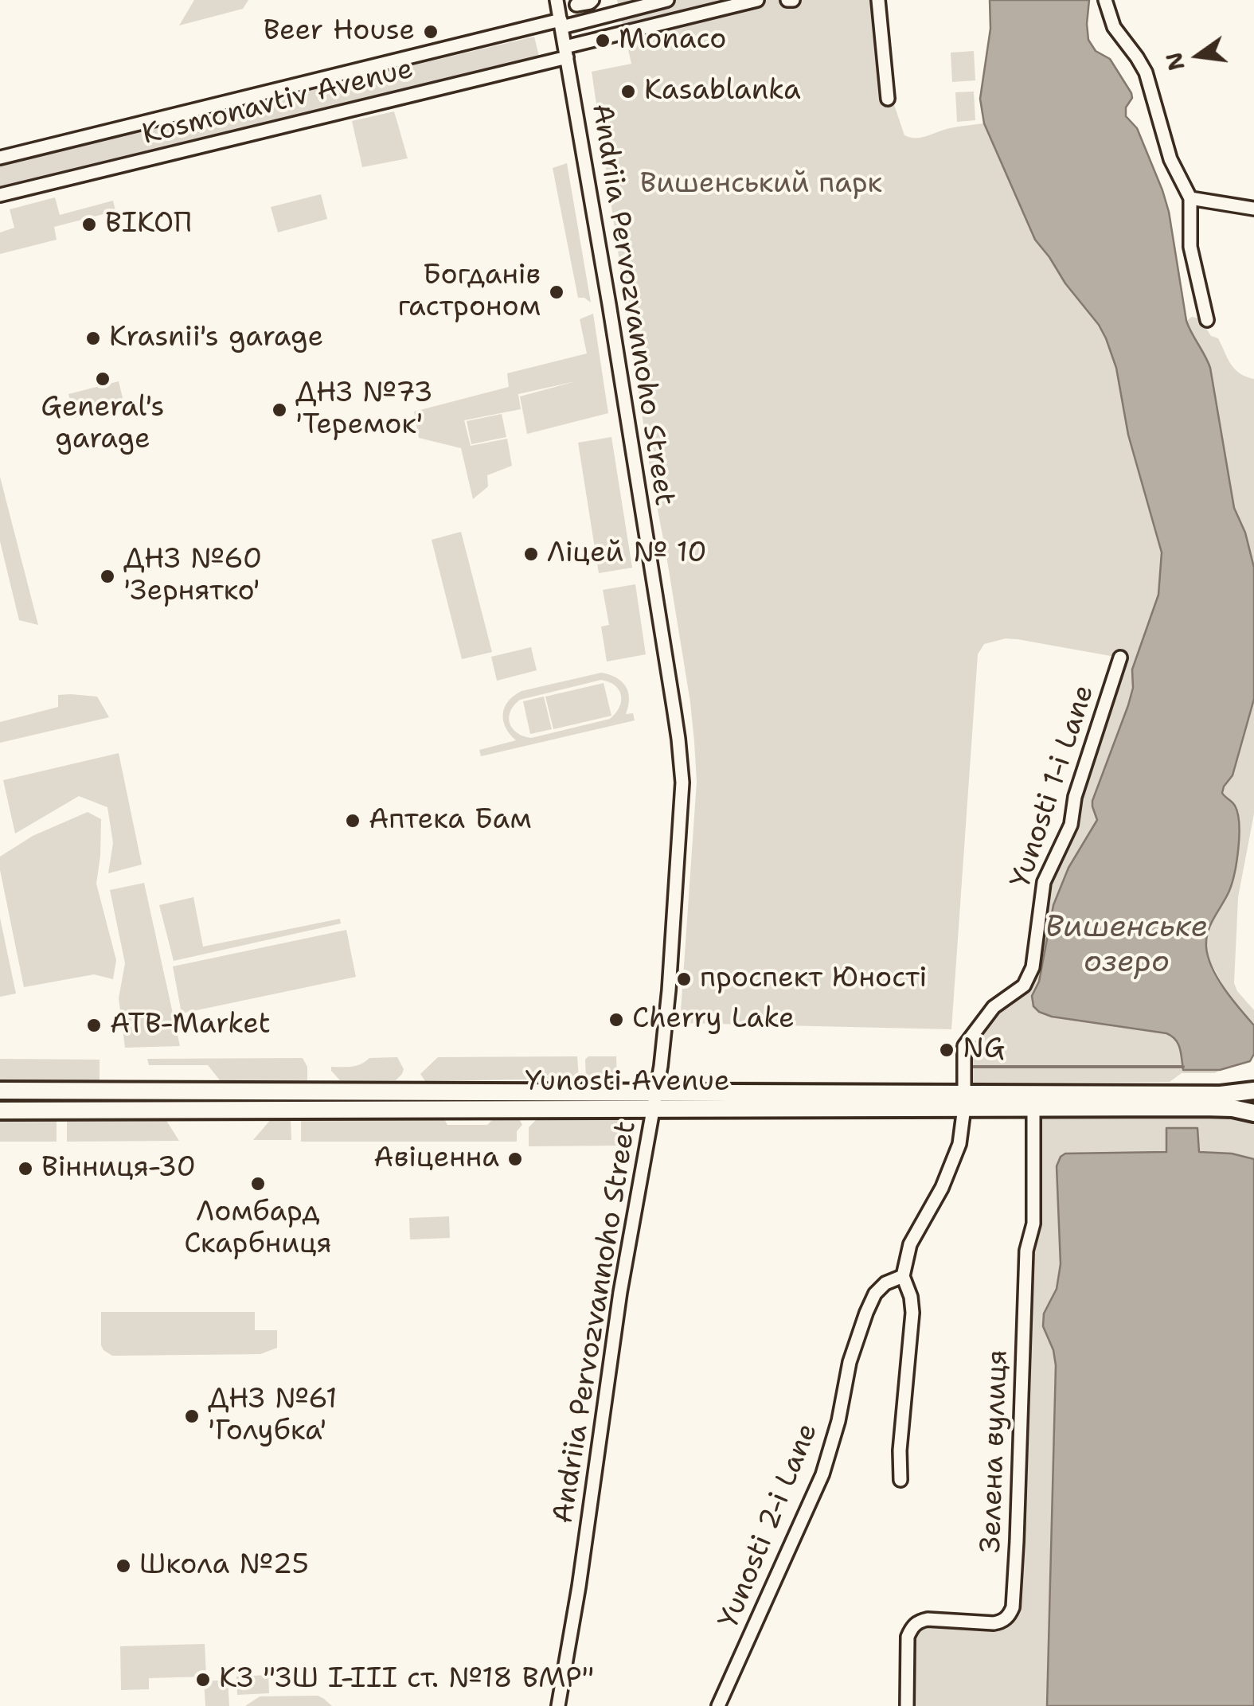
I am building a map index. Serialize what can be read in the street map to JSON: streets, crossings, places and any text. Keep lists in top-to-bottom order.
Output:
{
  "streets": {
    "main road": ["Yunosti Avenue"],
    "street": [
      "Kosmonavtiv Avenue",
      "Andriia Pervozvannoho Street",
      "Yunosti 1-i Lane",
      "Зелена вулиця",
      "Yunosti 2-i Lane"
    ]
  },
  "crossings": [
    ["Kosmonavtiv Avenue", "Andriia Pervozvannoho Street"],
    ["Andriia Pervozvannoho Street", "Yunosti Avenue"],
    ["Yunosti 1-i Lane", "Yunosti Avenue"],
    ["Yunosti Avenue", "Зелена вулиця"]
  ],
  "water": ["Вишенське озеро"],
  "parks": ["Вишенський парк"],
  "places": [
    "Beer House",
    "Monaco",
    "Kasablanka",
    "ВІКОП",
    "Богданів гастроном",
    "Krasnii's garage",
    "General's garage",
    "ДНЗ №73 'Теремок'",
    "Ліцей № 10",
    "ДНЗ №60 'Зернятко'",
    "Аптека Бам",
    "проспект Юності",
    "Cherry Lake",
    "ATB-Market",
    "NG",
    "Авіценна",
    "Вінниця-30",
    "Ломбард Скарбниця",
    "ДНЗ №61 'Голубка'",
    "Школа №25",
    "КЗ \"ЗШ І-ІІІ ст. №18 ВМР\""
  ],
  "north": "left"
}
